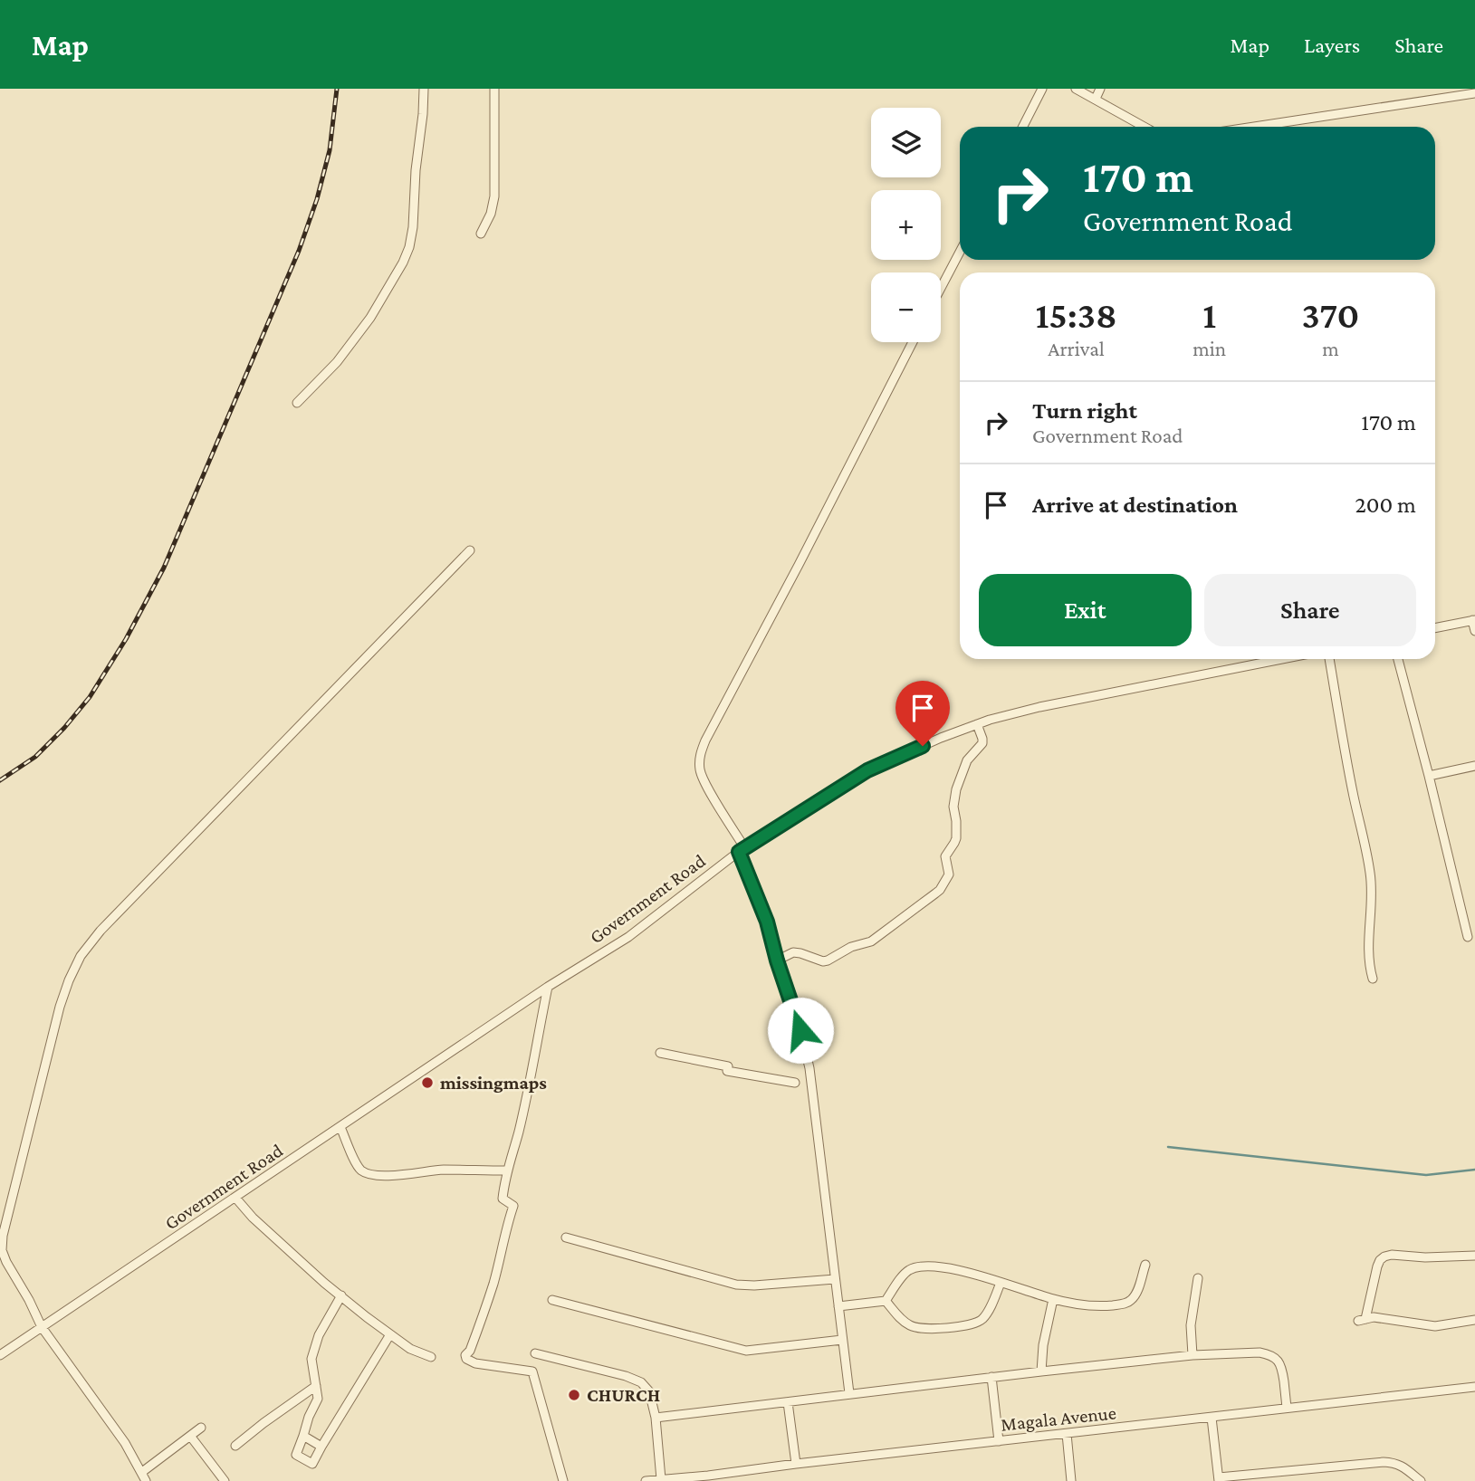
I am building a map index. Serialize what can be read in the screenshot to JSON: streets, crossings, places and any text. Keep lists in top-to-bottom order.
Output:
{
  "streets": {
    "street": ["Government Road", "Magala Avenue"]
  },
  "places": ["missingmaps", "CHURCH"],
  "page": {
    "header": "Map",
    "nav": ["Map", "Layers", "Share"],
    "map_buttons": ["+", "−"],
    "turn": ["170 m", "Government Road"],
    "eta": [
      "15:38",
      "Arrival",
      "1",
      "min",
      "370",
      "m"
    ],
    "list": [
      {
        "name": "Turn right",
        "note": "Government Road",
        "value": "170 m"
      },
      {
        "name": "Arrive at destination",
        "value": "200 m"
      }
    ],
    "buttons": ["Exit", "Share"]
  }
}
